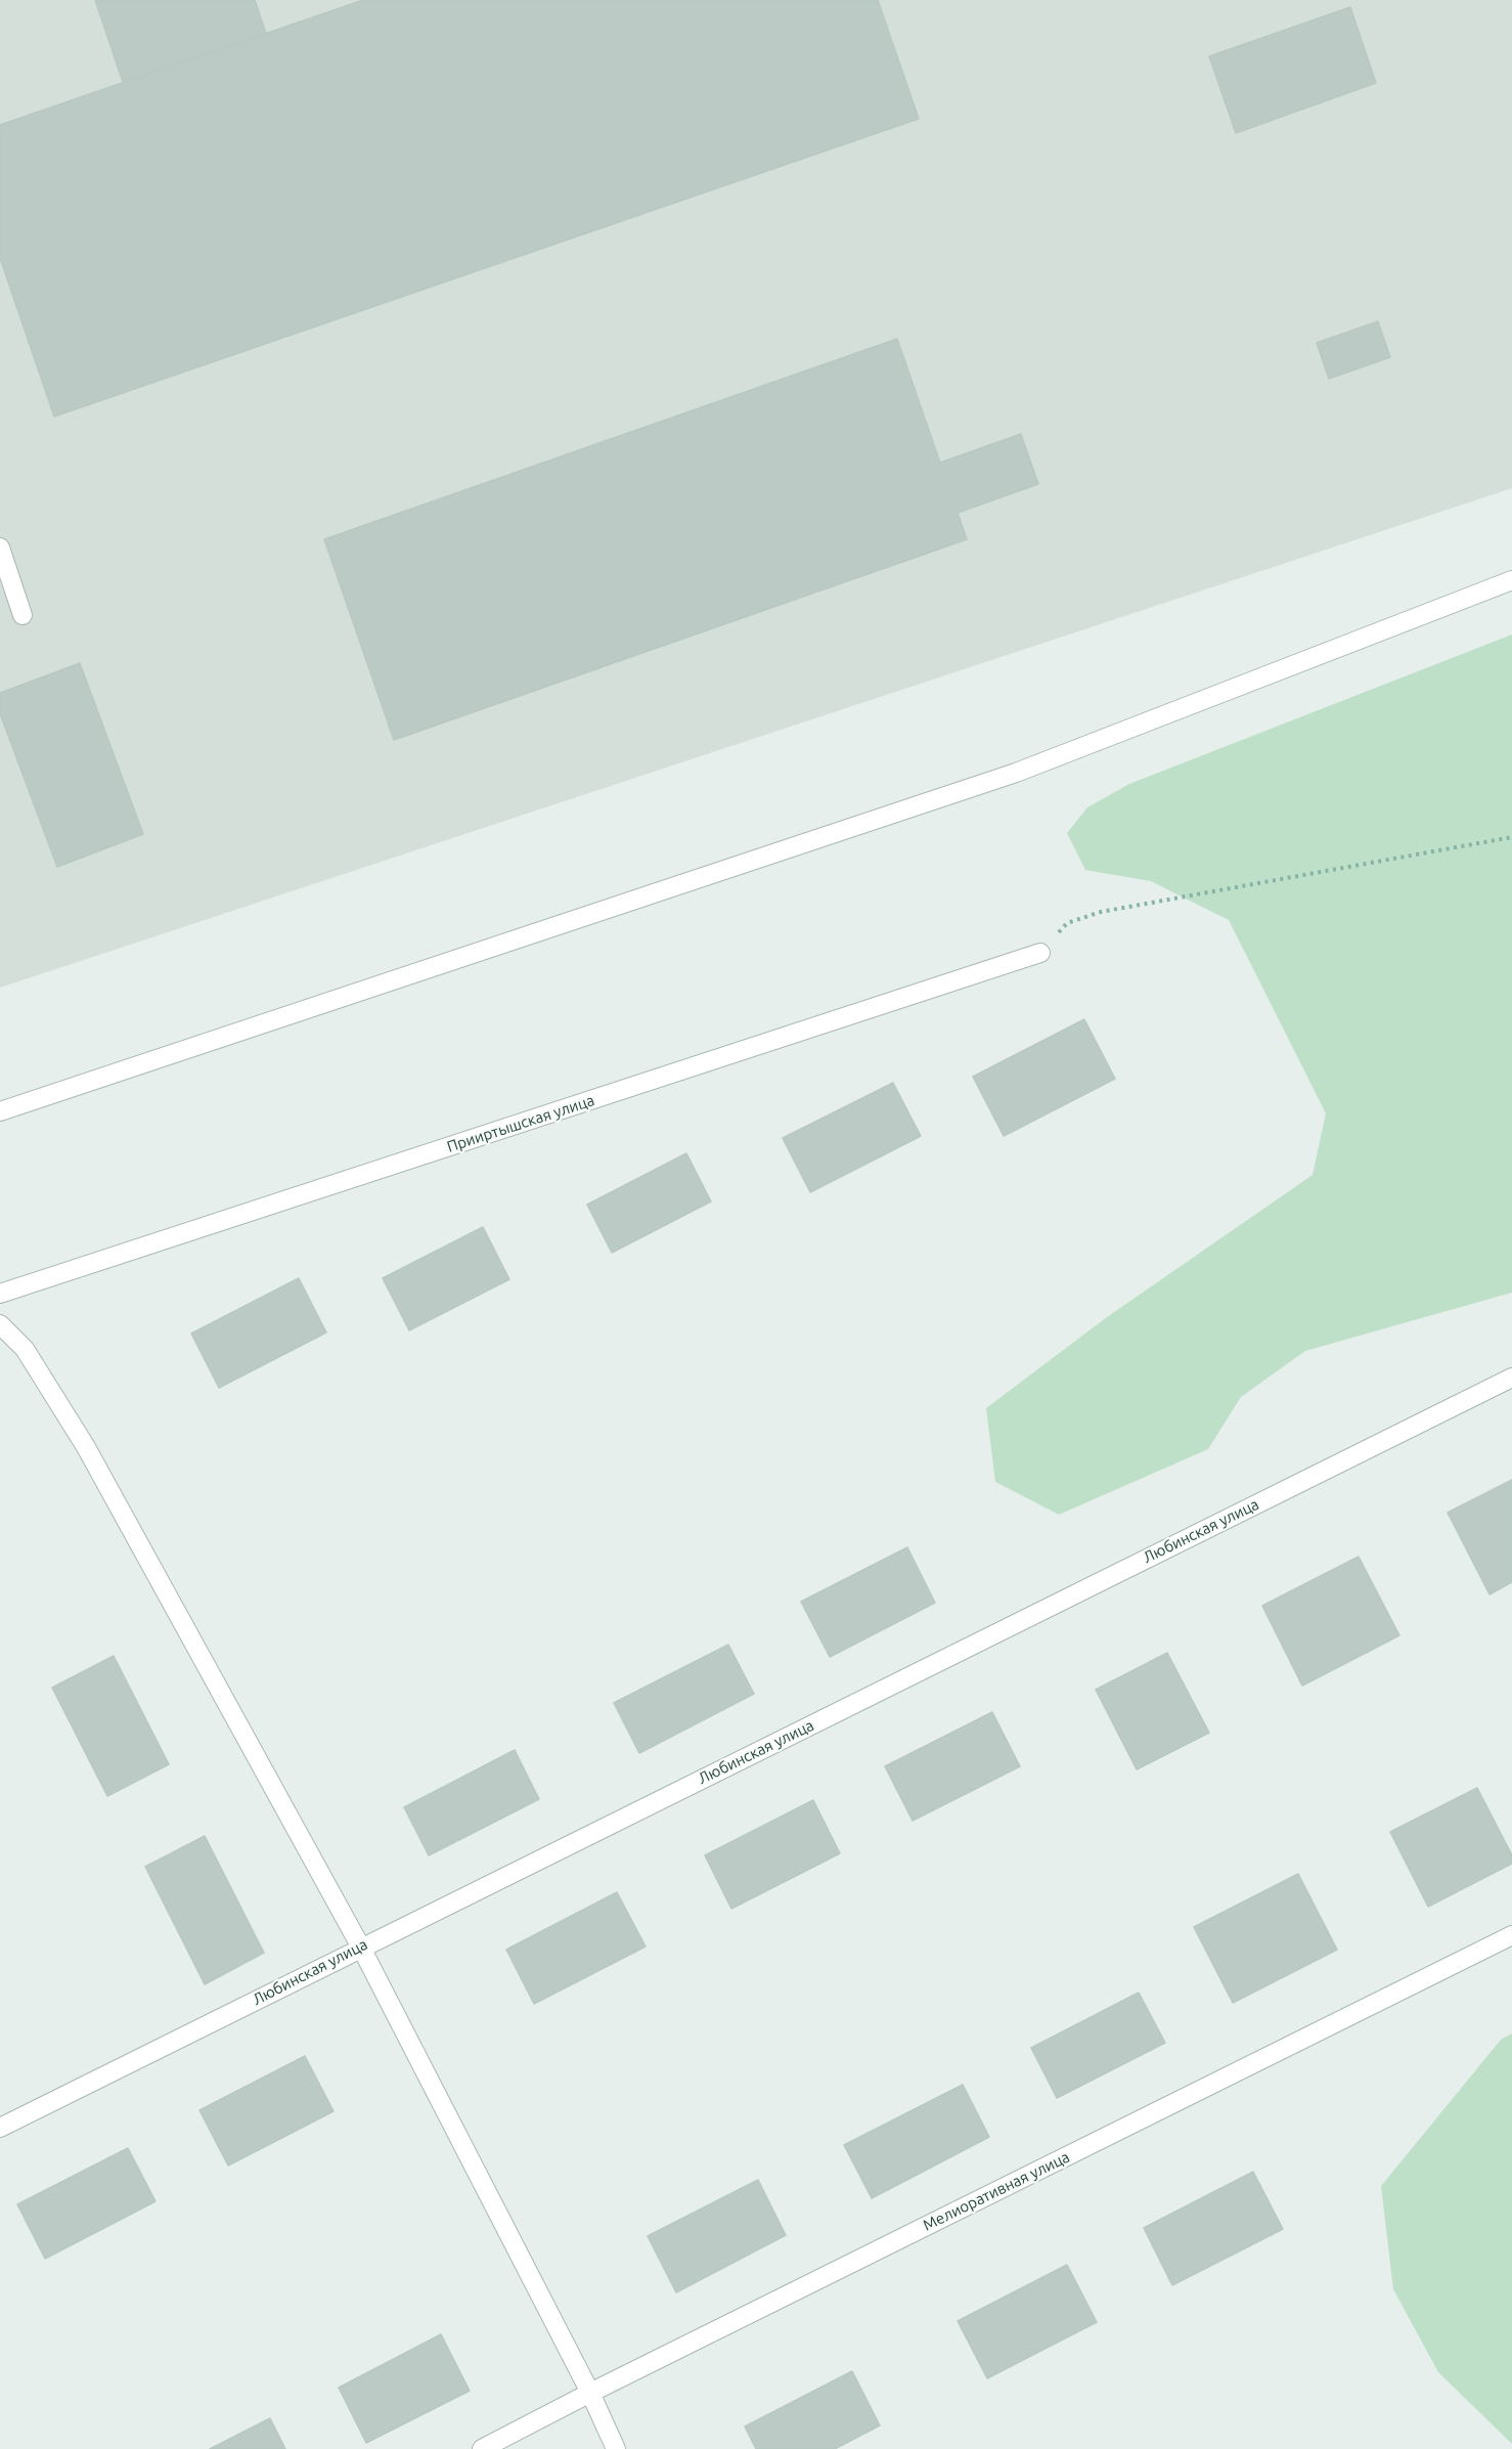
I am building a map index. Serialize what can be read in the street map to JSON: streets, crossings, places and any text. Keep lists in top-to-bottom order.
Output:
{
  "streets": {
    "street": ["Прииртышская улица", "Любинская улица", "Мелиоративная улица"]
  }
}
